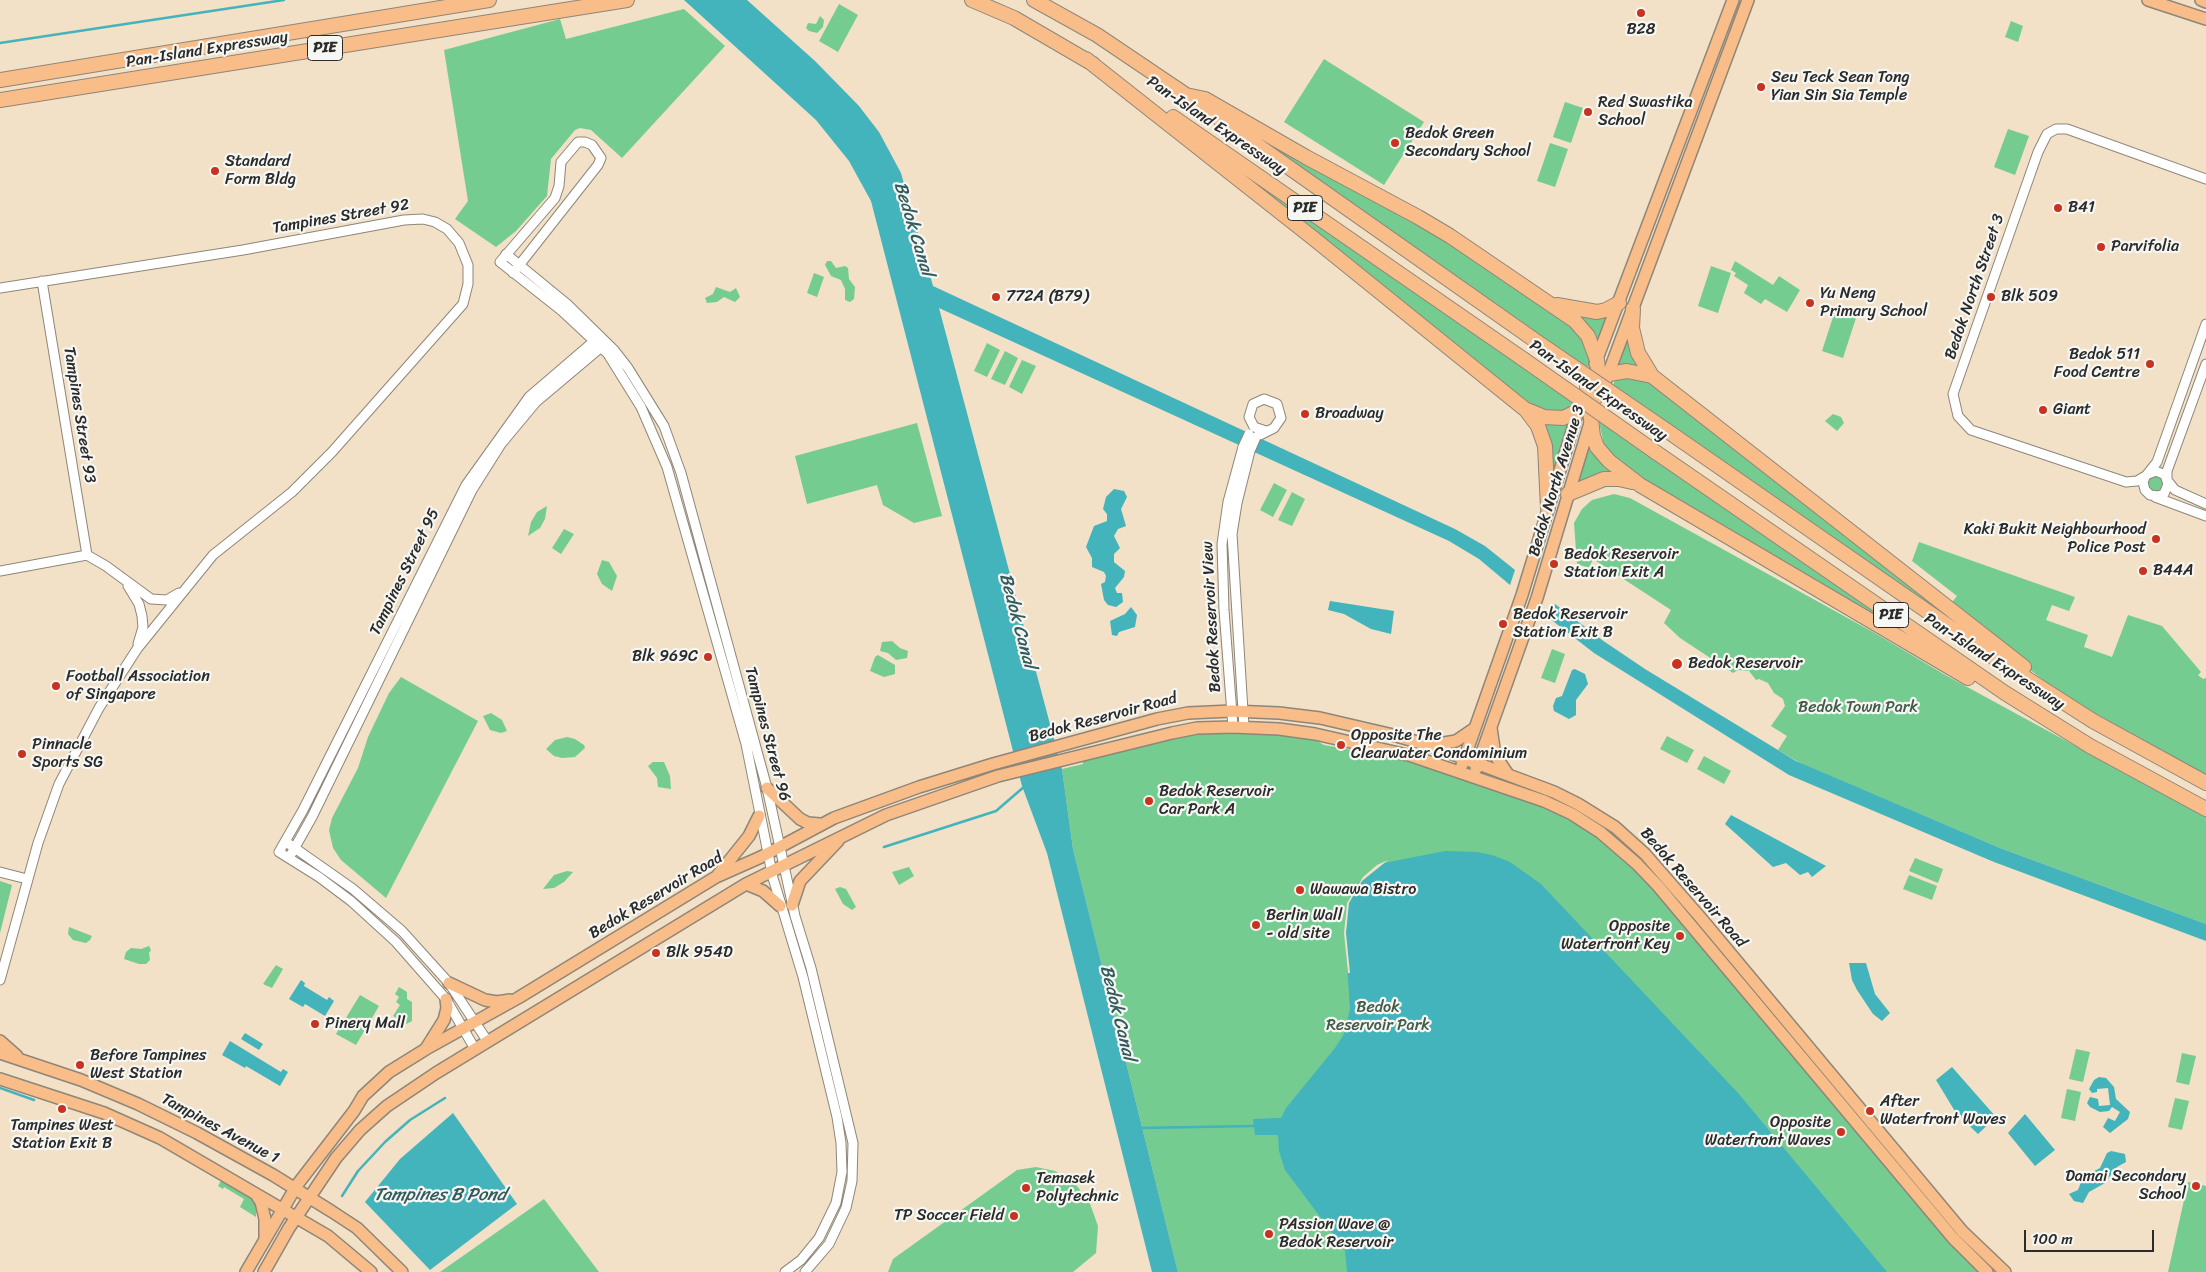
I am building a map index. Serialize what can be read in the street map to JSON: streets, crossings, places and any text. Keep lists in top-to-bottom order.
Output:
{
  "streets": {
    "highway": ["PIE", "Pan-Island Expressway"],
    "main road": ["Bedok North Avenue 3", "Bedok Reservoir Road", "Tampines Avenue 1"],
    "street": [
      "Tampines Street 92",
      "Bedok North Street 3",
      "Tampines Street 93",
      "Tampines Street 95",
      "Bedok Reservoir View",
      "Tampines Street 96"
    ]
  },
  "crossings": [
    ["Tampines Street 92", "Tampines Street 93"],
    ["Bedok North Avenue 3", "Bedok Reservoir Road"],
    ["Tampines Street 95", "Tampines Street 96"],
    ["Bedok Reservoir View", "Bedok Reservoir Road"],
    ["Bedok Reservoir Road", "Tampines Street 96"],
    ["Bedok Reservoir Road", "Tampines Avenue 1"]
  ],
  "water": ["Bedok Canal", "Tampines B Pond"],
  "parks": ["Bedok Town Park", "Bedok Reservoir Park"],
  "places": [
    "B28",
    "Seu Teck Sean Tong Yian Sin Sia Temple",
    "Red Swastika School",
    "Bedok Green Secondary School",
    "Standard Form Bldg",
    "B41",
    "Parvifolia",
    "772A (B79)",
    "Blk 509",
    "Yu Neng Primary School",
    "Bedok 511 Food Centre",
    "Giant",
    "Broadway",
    "Kaki Bukit Neighbourhood Police Post",
    "Bedok Reservoir Station Exit A",
    "B44A",
    "Bedok Reservoir Station Exit B",
    "Blk 969C",
    "Bedok Reservoir",
    "Football Association of Singapore",
    "Opposite The Clearwater Condominium",
    "Pinnacle Sports SG",
    "Bedok Reservoir Car Park A",
    "Wawawa Bistro",
    "Berlin Wall - old site",
    "Opposite Waterfront Key",
    "Blk 954D",
    "Pinery Mall",
    "Before Tampines West Station",
    "Tampines West Station Exit B",
    "After Waterfront Waves",
    "Opposite Waterfront Waves",
    "Damai Secondary School",
    "Temasek Polytechnic",
    "TP Soccer Field",
    "PAssion Wave @ Bedok Reservoir"
  ],
  "scale_bar": "100 m"
}
